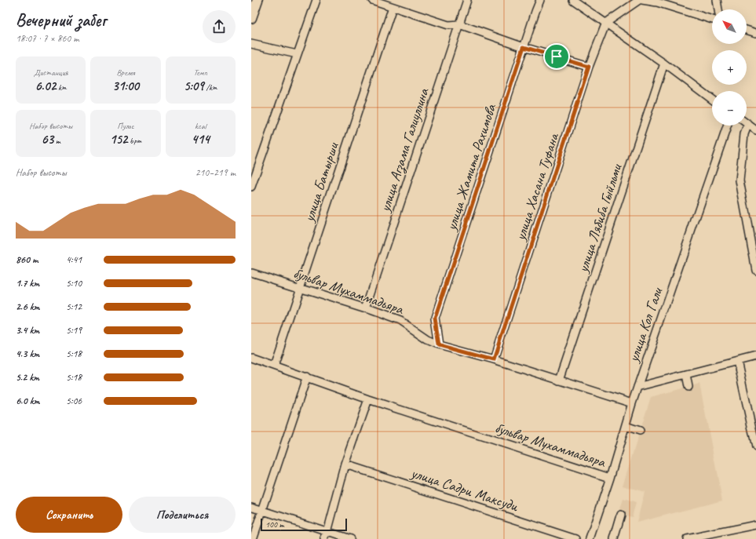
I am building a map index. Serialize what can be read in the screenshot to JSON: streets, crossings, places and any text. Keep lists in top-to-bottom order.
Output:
{
  "streets": {
    "street": [
      "улица Агзама Галиуллина",
      "улица Жамита Рахимова",
      "улица Батырши",
      "улица Хасана Туфана",
      "улица Лябиба Гыйльми",
      "бульвар Мухаммадьяра",
      "улица Кол Гали",
      "улица Садри Максуди"
    ]
  },
  "crossings": [
    ["улица Агзама Галиуллина", "бульвар Мухаммадьяра"],
    ["улица Жамита Рахимова", "бульвар Мухаммадьяра"],
    ["улица Батырши", "бульвар Мухаммадьяра"],
    ["улица Хасана Туфана", "бульвар Мухаммадьяра"],
    ["улица Лябиба Гыйльми", "бульвар Мухаммадьяра"],
    ["бульвар Мухаммадьяра", "улица Кол Гали"]
  ],
  "scale_bar": "100 m",
  "north": "top left",
  "page": {
    "heading": ["Вечерний забег", "18:07 · 7 × 860 m"],
    "map_buttons": ["+", "−"],
    "stats": [
      ["Дистанция", "6.02 km"],
      ["Время", "31:00"],
      ["Темп", "5:09 /km"],
      ["Набор высоты", "63 m"],
      ["Пульс", "152 bpm"],
      ["kcal", "414"]
    ],
    "chart": ["Набор высоты", "210–219 m"],
    "list": [
      {
        "name": "860 m",
        "note": "4:41"
      },
      {
        "name": "1.7 km",
        "note": "5:10"
      },
      {
        "name": "2.6 km",
        "note": "5:12"
      },
      {
        "name": "3.4 km",
        "note": "5:19"
      },
      {
        "name": "4.3 km",
        "note": "5:18"
      },
      {
        "name": "5.2 km",
        "note": "5:18"
      },
      {
        "name": "6.0 km",
        "note": "5:06"
      }
    ],
    "buttons": ["Сохранить", "Поделиться"],
    "scale": "100 m"
  }
}
